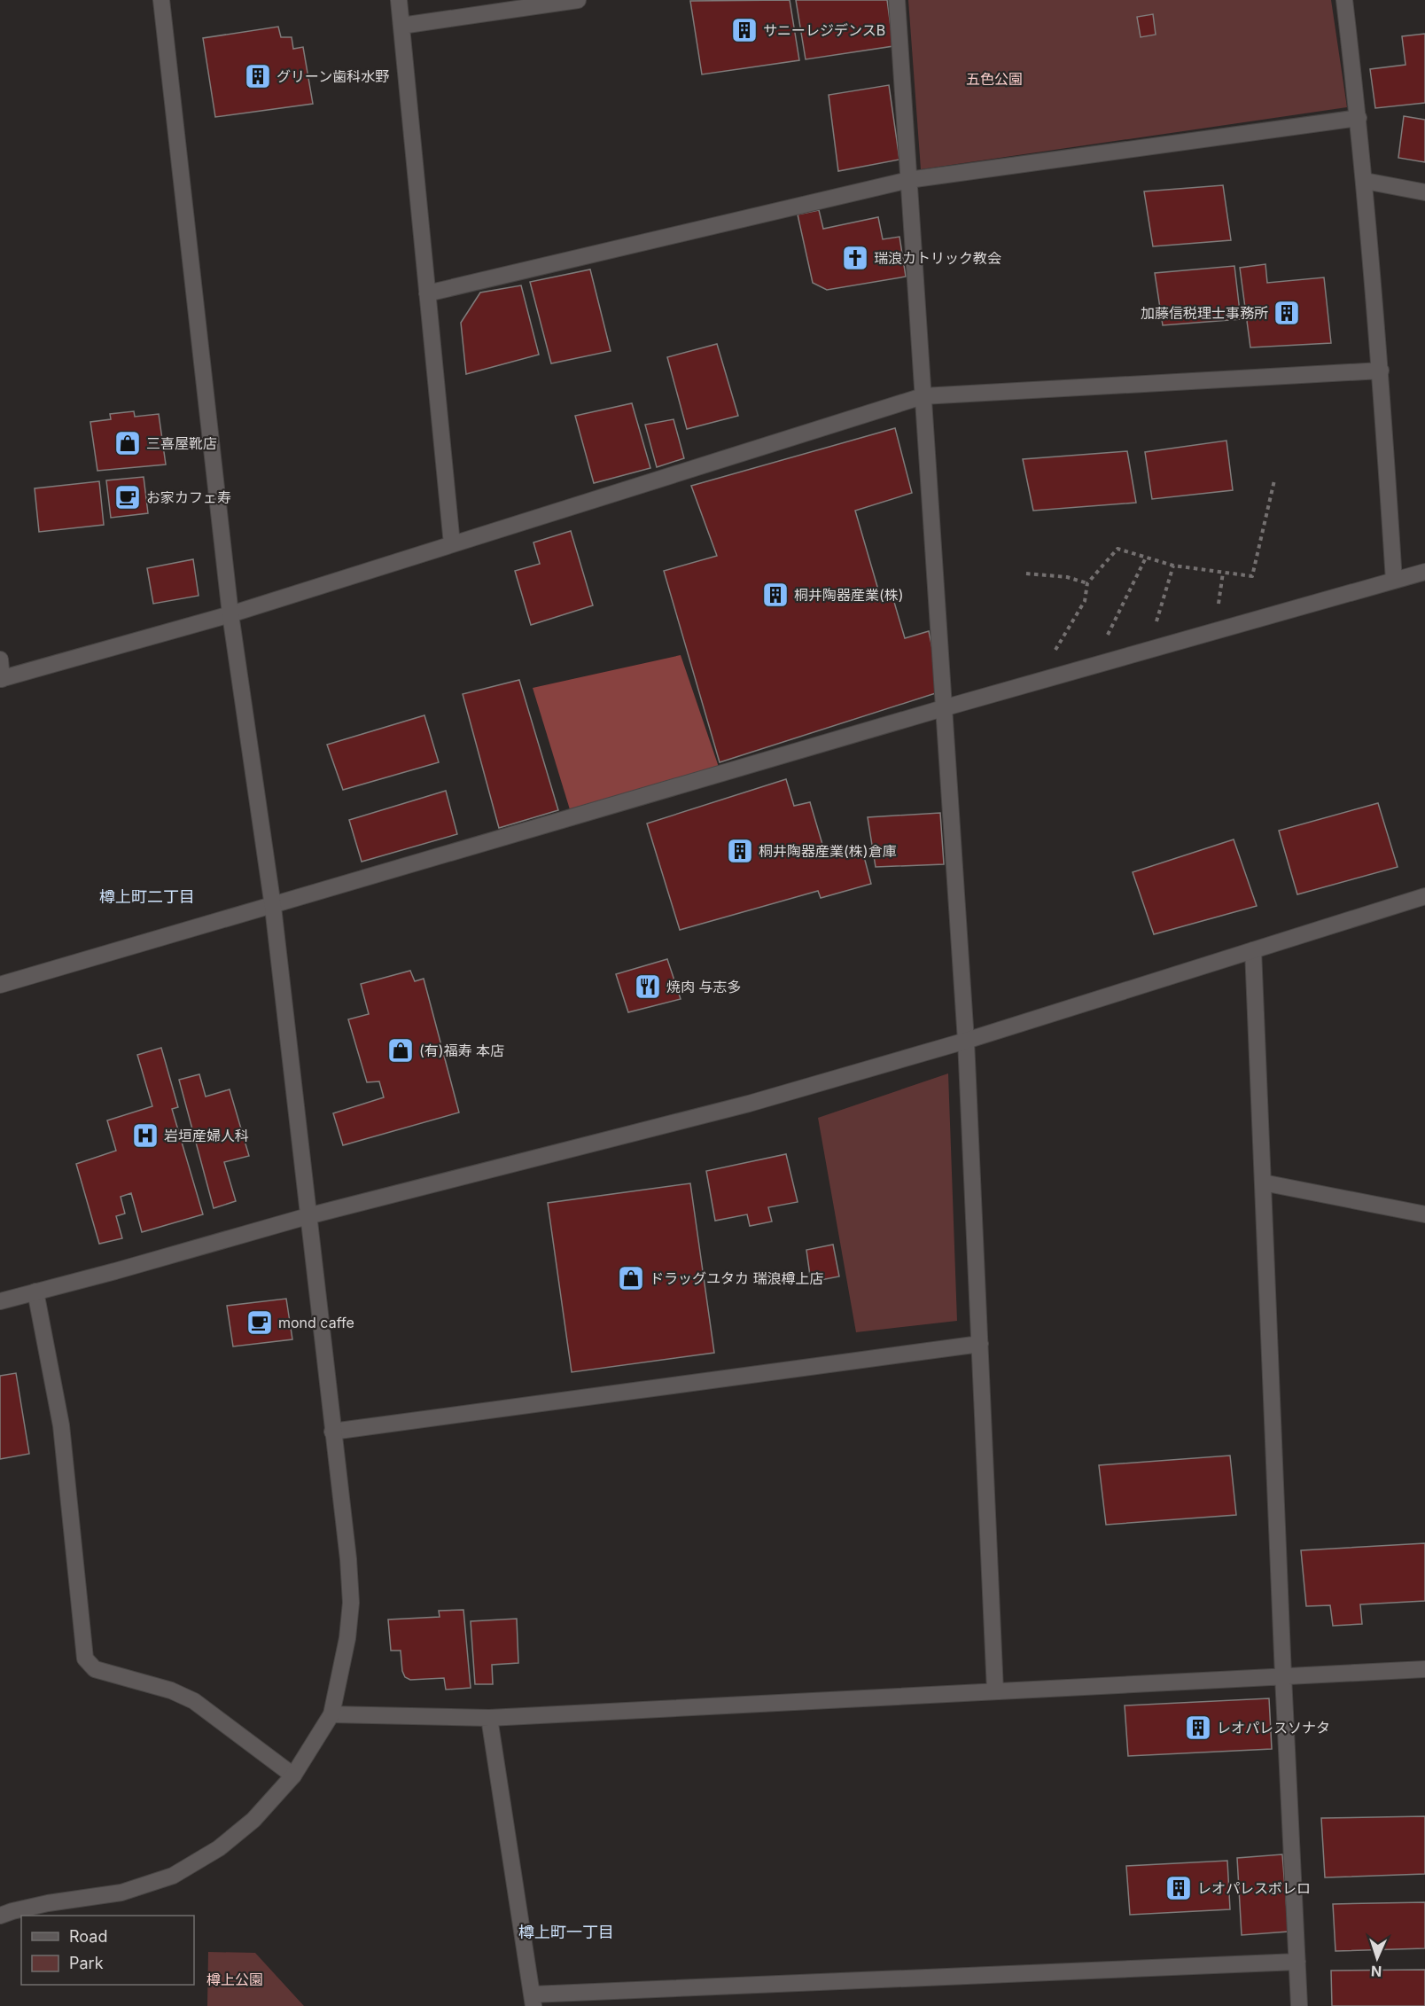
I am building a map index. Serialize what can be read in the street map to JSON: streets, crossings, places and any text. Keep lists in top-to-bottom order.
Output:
{
  "districts": ["樽上町二丁目", "樽上町一丁目"],
  "parks": ["五色公園", "樽上公園"],
  "places": {
    "building": [
      "サニーレジデンスB",
      "グリーン歯科水野",
      "加藤信税理士事務所",
      "桐井陶器産業(株)",
      "桐井陶器産業(株)倉庫",
      "レオパレスソナタ",
      "レオパレスボレロ"
    ],
    "church": ["瑞浪カトリック教会"],
    "shop": ["三喜屋靴店", "(有)福寿 本店", "ドラッグユタカ 瑞浪樽上店"],
    "cafe": ["お家カフェ寿", "mond caffe"],
    "restaurant": ["焼肉 与志多"],
    "hospital": ["岩垣産婦人科"]
  },
  "legend": ["Road", "Park"],
  "north": "bottom"
}
